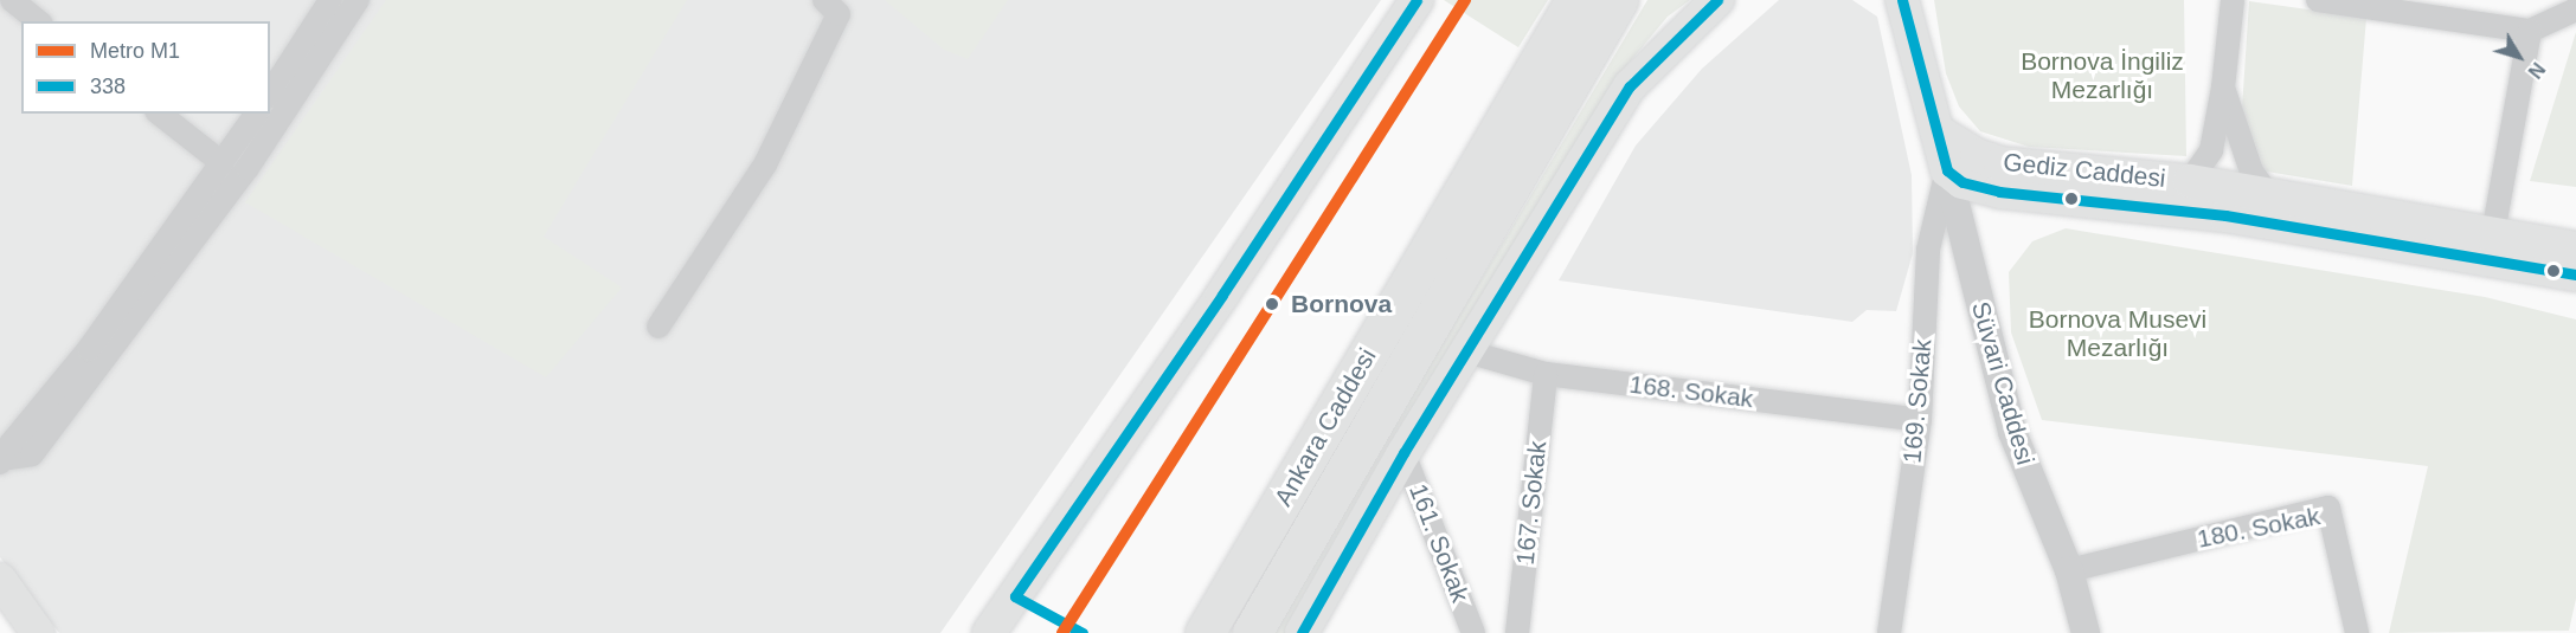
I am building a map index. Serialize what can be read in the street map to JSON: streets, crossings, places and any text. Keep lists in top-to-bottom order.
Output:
{
  "streets": {
    "highway": ["Ankara Caddesi"],
    "main road": ["Gediz Caddesi"],
    "street": [
      "Süvari Caddesi",
      "168. Sokak",
      "169. Sokak",
      "167. Sokak",
      "180. Sokak",
      "161. Sokak"
    ]
  },
  "crossings": [
    ["Gediz Caddesi", "Süvari Caddesi"],
    ["Gediz Caddesi", "169. Sokak"],
    ["Süvari Caddesi", "169. Sokak"],
    ["Süvari Caddesi", "180. Sokak"],
    ["168. Sokak", "169. Sokak"],
    ["168. Sokak", "167. Sokak"]
  ],
  "parks": ["Bornova İngiliz Mezarlığı", "Bornova Musevi Mezarlığı"],
  "places": ["Bornova"],
  "lines": ["metro line M1", "transit line 338"],
  "legend": ["Metro M1", "338"],
  "north": "bottom right"
}
